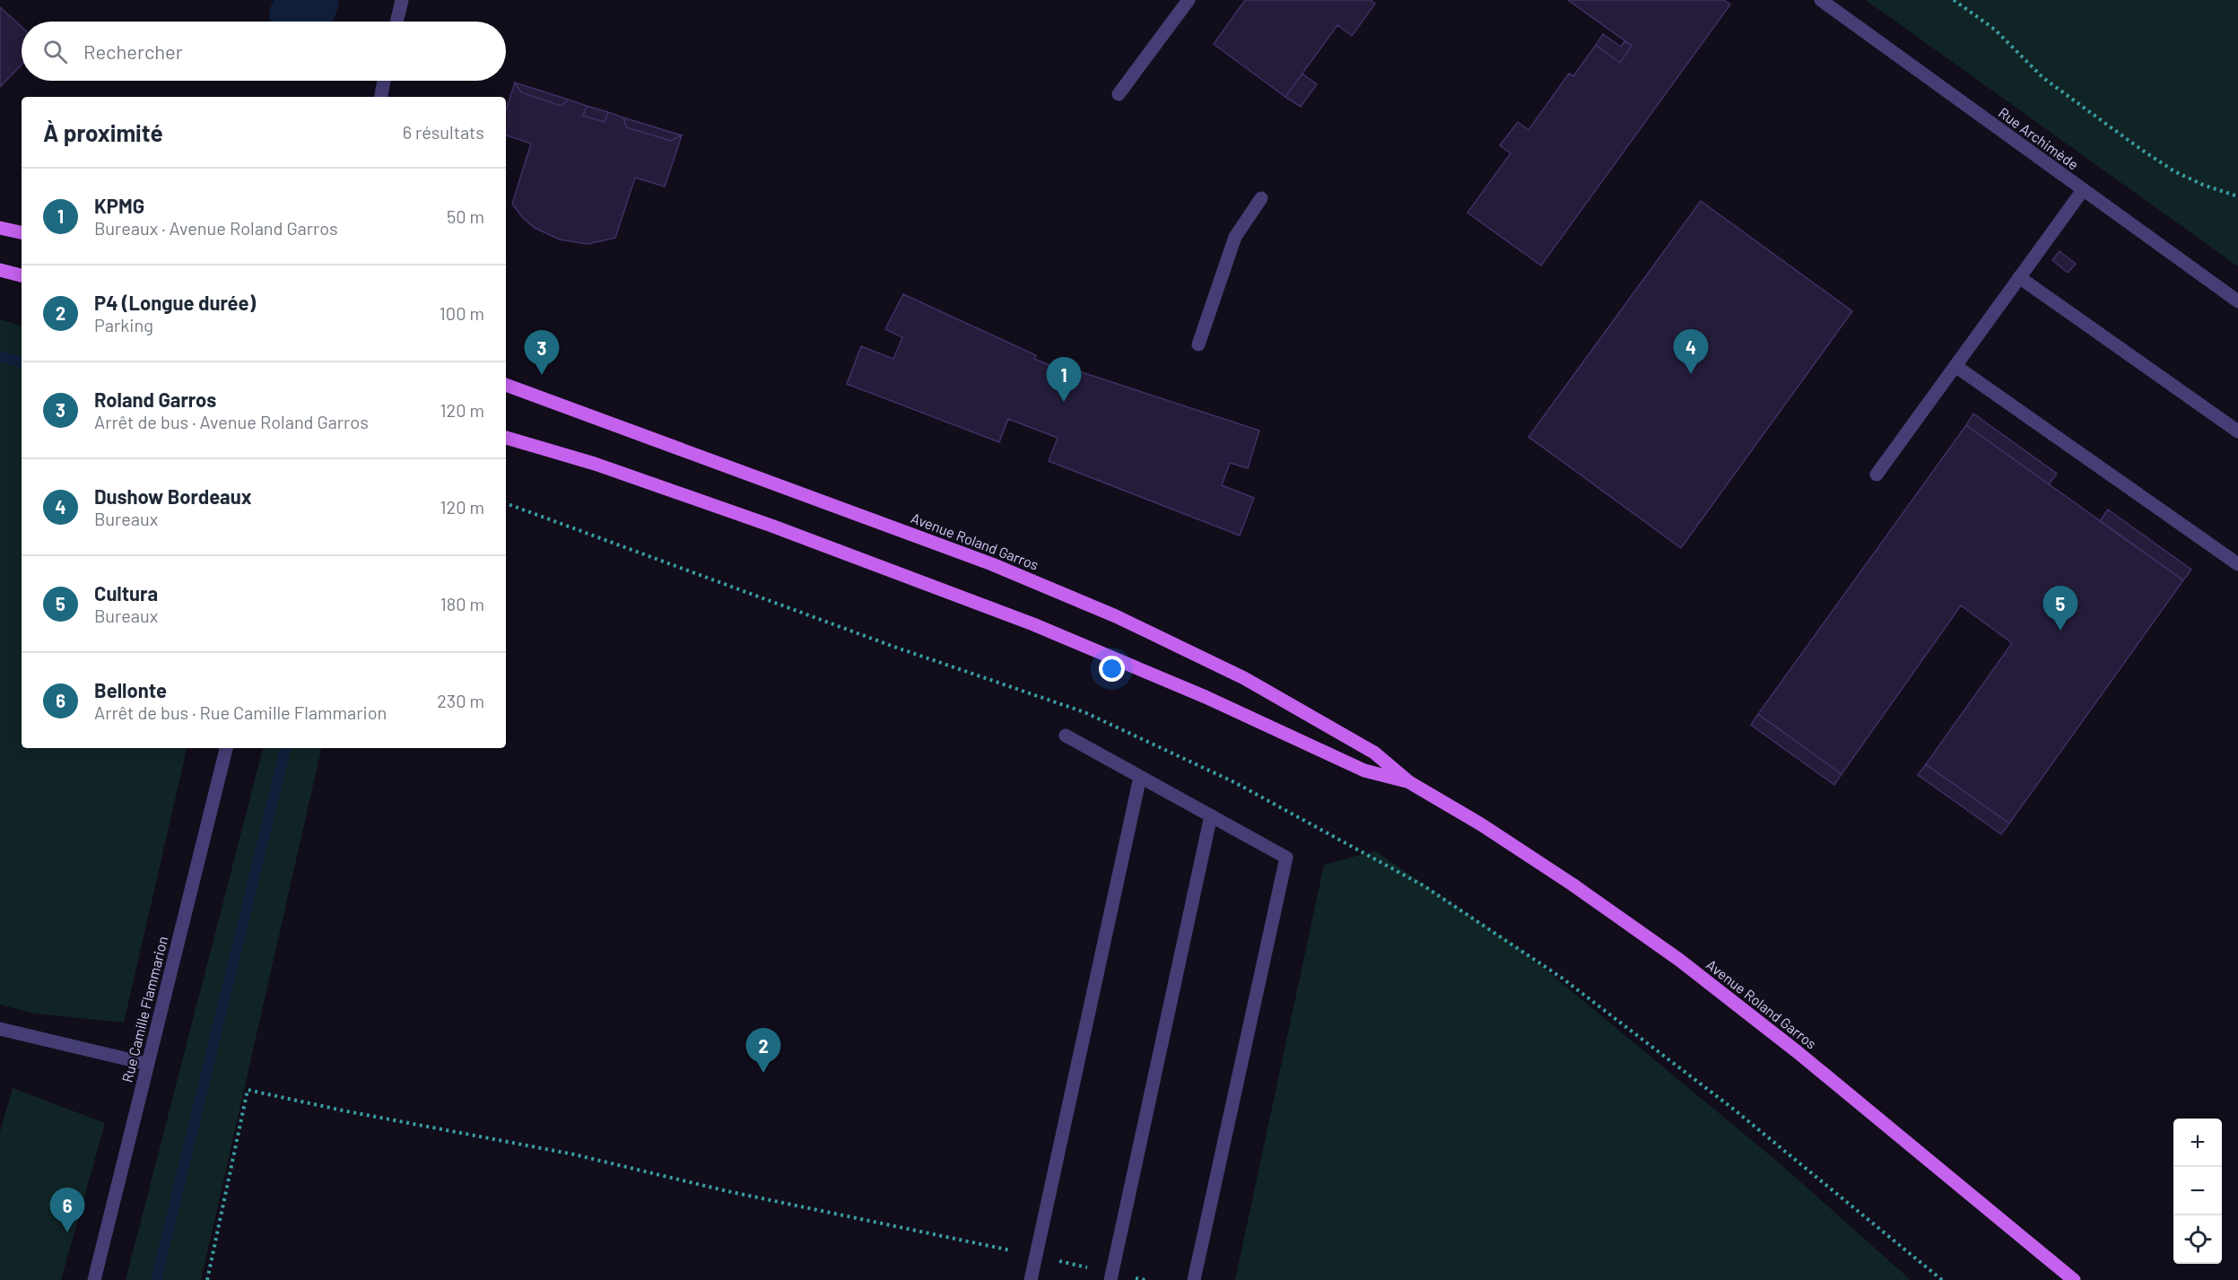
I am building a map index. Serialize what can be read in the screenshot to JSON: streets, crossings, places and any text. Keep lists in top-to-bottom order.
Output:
{
  "streets": {
    "main road": ["Avenue Roland Garros"],
    "street": ["Rue Archimède", "Rue Camille Flammarion"]
  },
  "page": {
    "search": "Rechercher",
    "heading": ["À proximité", "6 résultats"],
    "list": [
      {
        "mark": "1",
        "name": "KPMG",
        "note": "Bureaux · Avenue Roland Garros",
        "value": "50 m"
      },
      {
        "mark": "2",
        "name": "P4 (Longue durée)",
        "note": "Parking",
        "value": "100 m"
      },
      {
        "mark": "3",
        "name": "Roland Garros",
        "note": "Arrêt de bus · Avenue Roland Garros",
        "value": "120 m"
      },
      {
        "mark": "4",
        "name": "Dushow Bordeaux",
        "note": "Bureaux",
        "value": "120 m"
      },
      {
        "mark": "5",
        "name": "Cultura",
        "note": "Bureaux",
        "value": "180 m"
      },
      {
        "mark": "6",
        "name": "Bellonte",
        "note": "Arrêt de bus · Rue Camille Flammarion",
        "value": "230 m"
      }
    ],
    "pins": [
      "4",
      "3",
      "1",
      "5",
      "2",
      "6"
    ],
    "map_buttons": ["+", "−"]
  }
}
